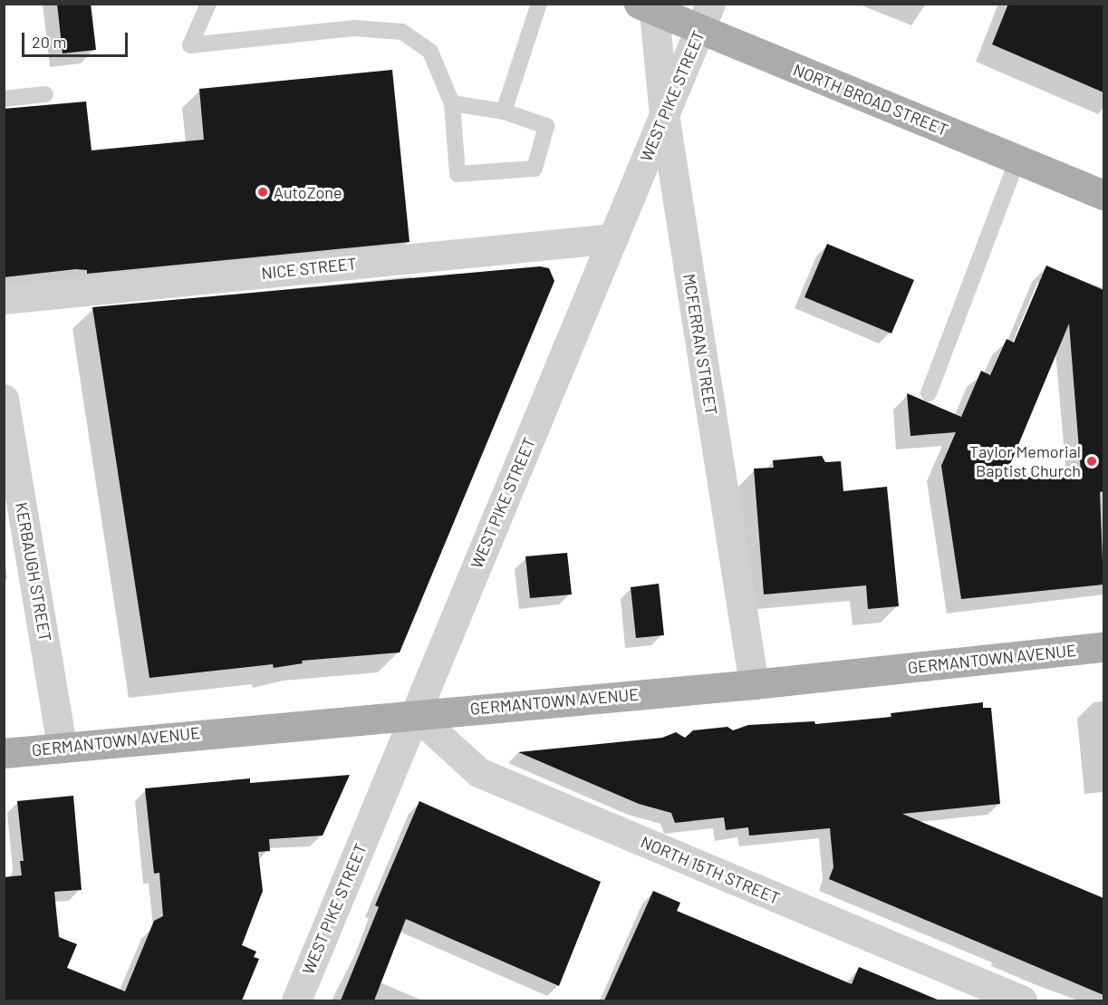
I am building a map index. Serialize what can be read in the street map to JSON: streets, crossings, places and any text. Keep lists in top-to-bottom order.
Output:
{
  "streets": {
    "main road": ["NORTH BROAD STREET", "GERMANTOWN AVENUE"],
    "street": [
      "WEST PIKE STREET",
      "NICE STREET",
      "MCFERRAN STREET",
      "KERBAUGH STREET",
      "NORTH 15TH STREET"
    ]
  },
  "crossings": [
    ["WEST PIKE STREET", "NORTH BROAD STREET"],
    ["WEST PIKE STREET", "NICE STREET"],
    ["WEST PIKE STREET", "MCFERRAN STREET"],
    ["WEST PIKE STREET", "GERMANTOWN AVENUE"],
    ["WEST PIKE STREET", "NORTH 15TH STREET"],
    ["NORTH BROAD STREET", "MCFERRAN STREET"],
    ["MCFERRAN STREET", "GERMANTOWN AVENUE"],
    ["KERBAUGH STREET", "GERMANTOWN AVENUE"],
    ["GERMANTOWN AVENUE", "NORTH 15TH STREET"]
  ],
  "places": ["AutoZone", "Taylor Memorial Baptist Church"],
  "scale_bar": "20 m"
}
